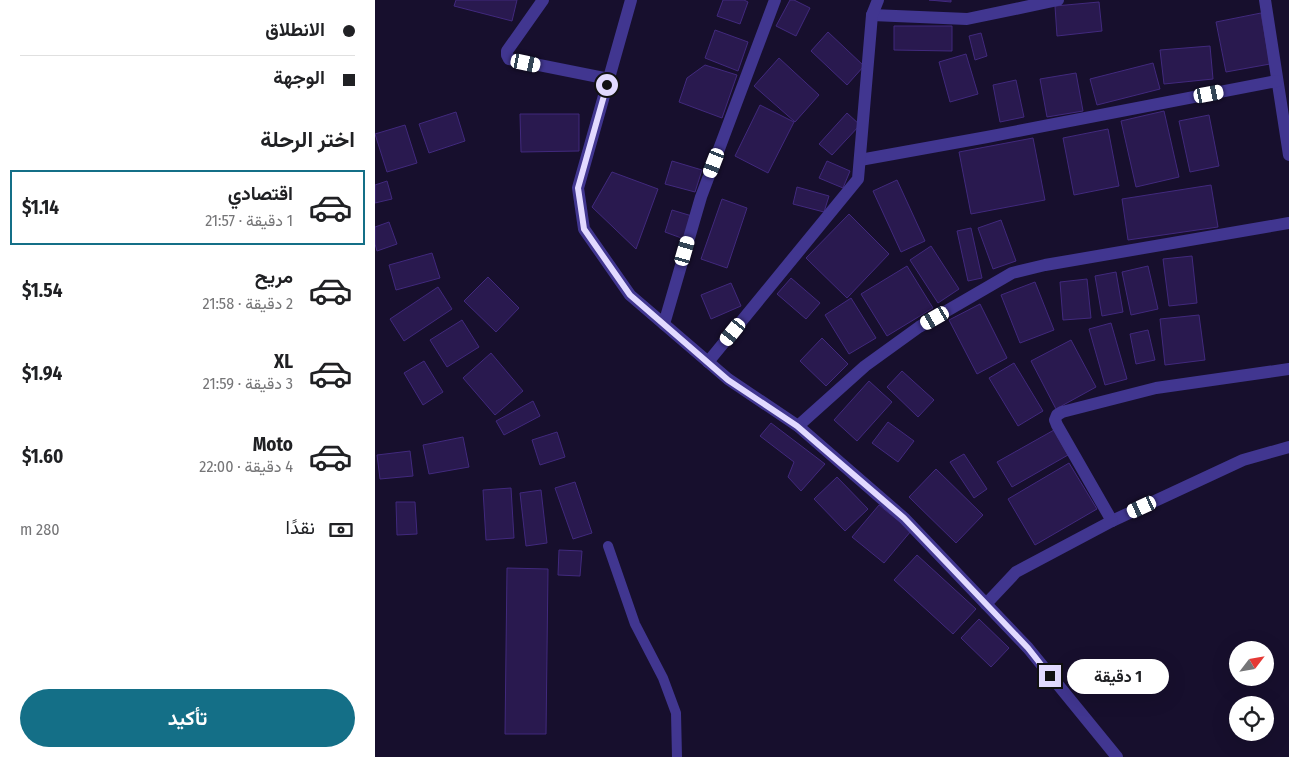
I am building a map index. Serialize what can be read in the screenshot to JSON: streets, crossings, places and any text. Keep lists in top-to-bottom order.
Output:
{
  "north": "top right",
  "page": {
    "banner": ["الانطلاق", "الوجهة"],
    "heading": "اختر الرحلة",
    "list": [
      {
        "name": "اقتصادي",
        "note": "1 دقيقة · 21:57",
        "value": "$1.14"
      },
      {
        "name": "مريح",
        "note": "2 دقيقة · 21:58",
        "value": "$1.54"
      },
      {
        "name": "XL",
        "note": "3 دقيقة · 21:59",
        "value": "$1.94"
      },
      {
        "name": "Moto",
        "note": "4 دقيقة · 22:00",
        "value": "$1.60"
      }
    ],
    "pay": ["نقدًا", "280 m"],
    "bubble": "1 دقيقة",
    "buttons": "تأكيد"
  }
}
